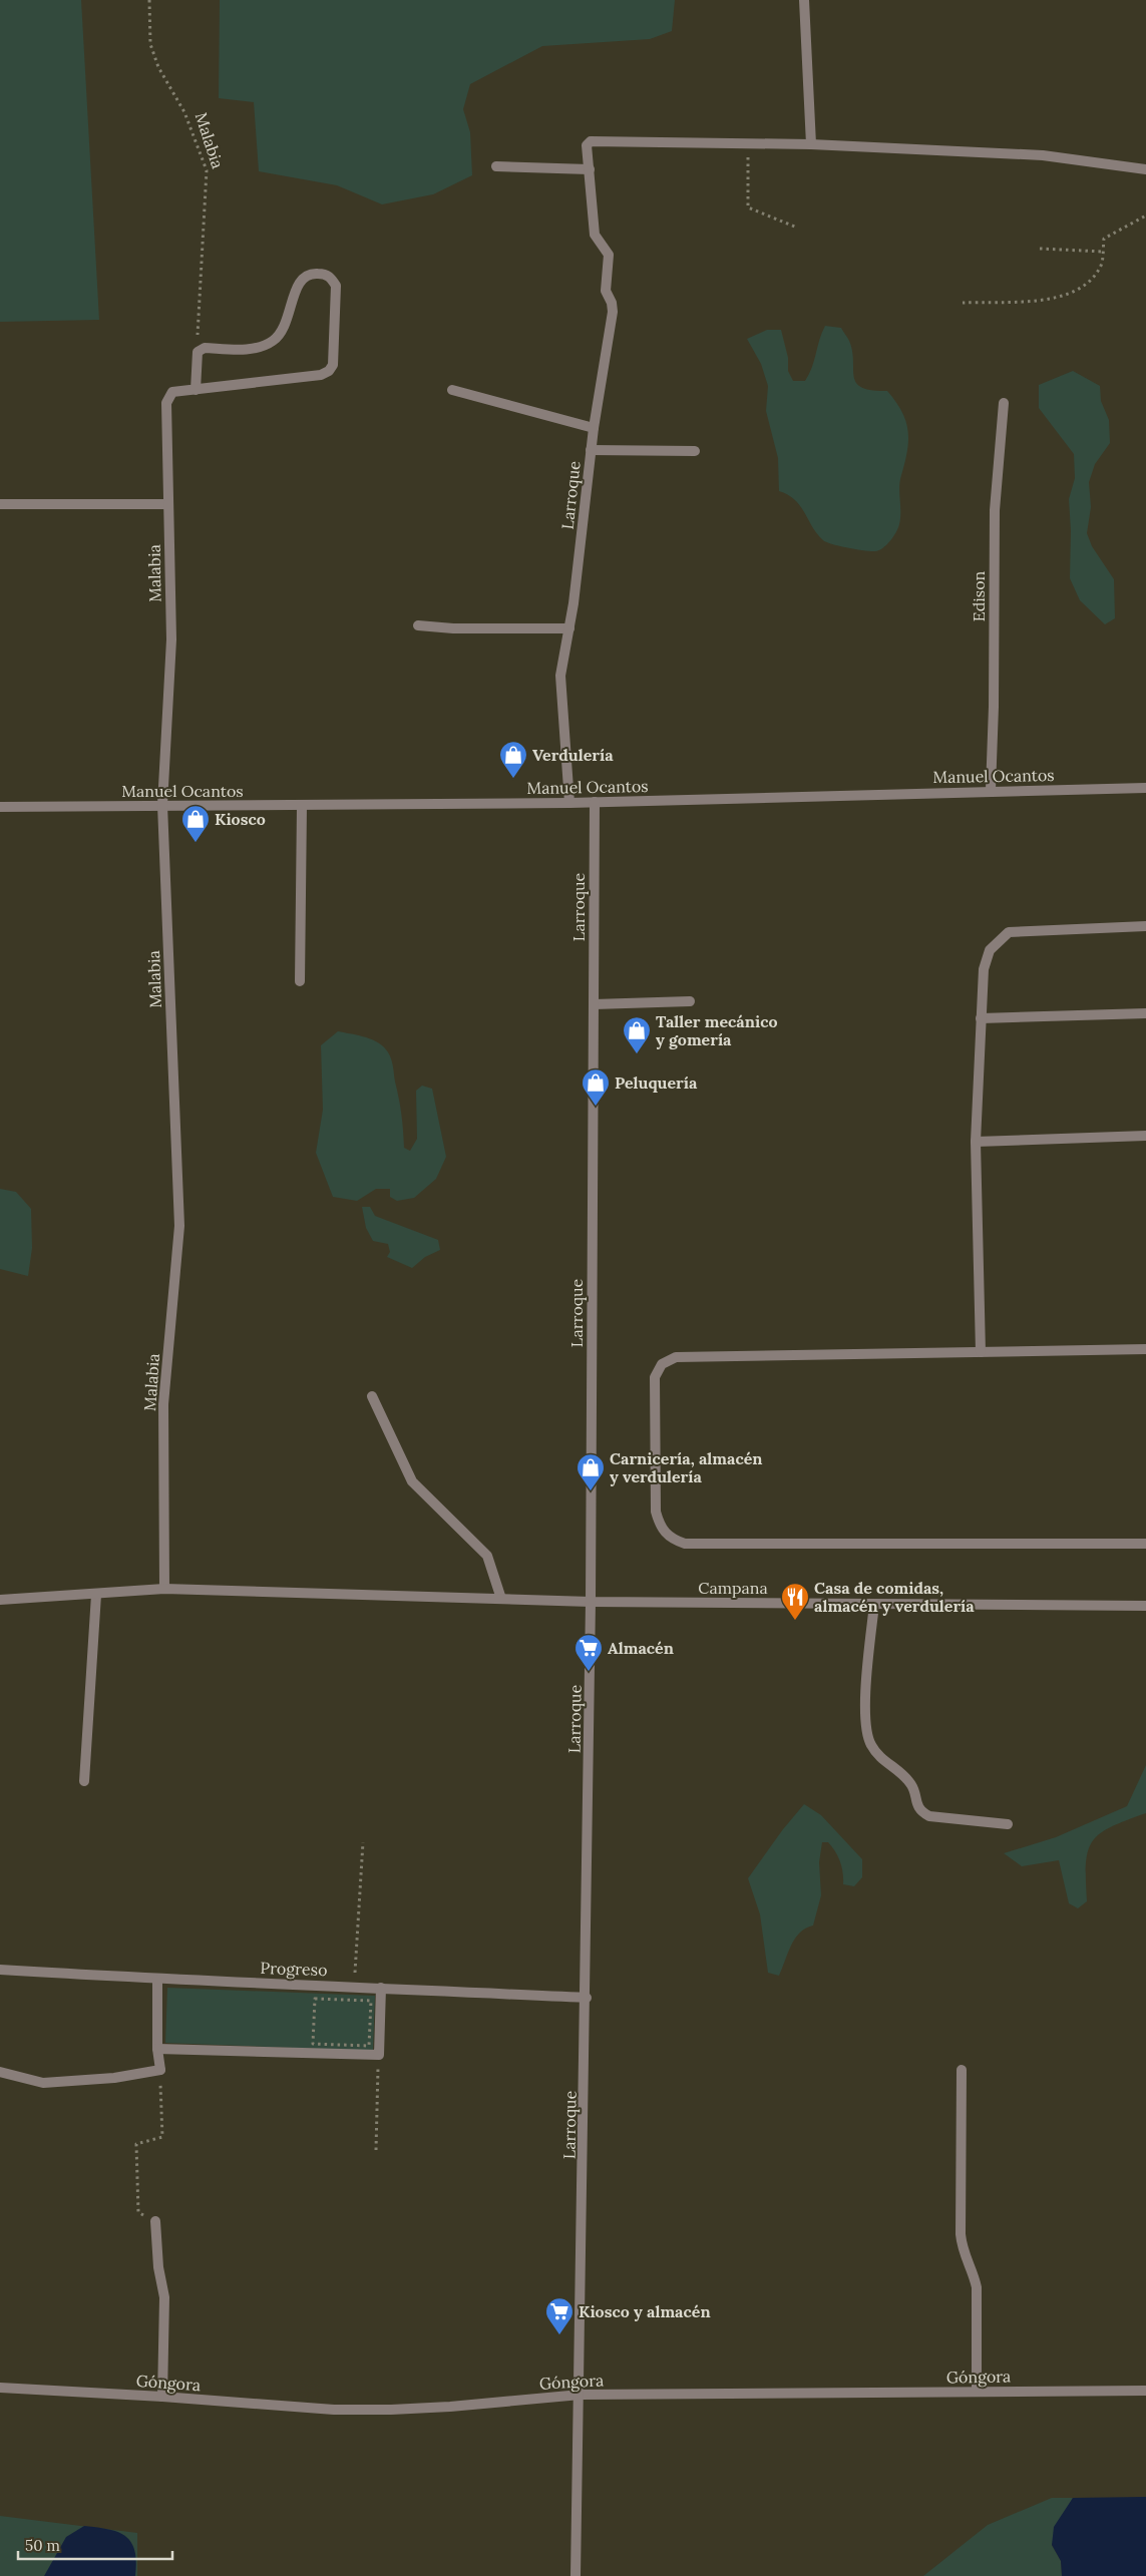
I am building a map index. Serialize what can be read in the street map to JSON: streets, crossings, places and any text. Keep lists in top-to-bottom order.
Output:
{
  "streets": {
    "street": [
      "Malabia",
      "Larroque",
      "Edison",
      "Manuel Ocantos",
      "Campana",
      "Progreso",
      "Góngora"
    ]
  },
  "crossings": [
    ["Malabia", "Manuel Ocantos"],
    ["Malabia", "Campana"],
    ["Larroque", "Manuel Ocantos"],
    ["Larroque", "Campana"],
    ["Larroque", "Progreso"],
    ["Larroque", "Góngora"],
    ["Edison", "Manuel Ocantos"]
  ],
  "places": {
    "shop": [
      "Verdulería",
      "Kiosco",
      "Taller mecánico y gomería",
      "Peluquería",
      "Carnicería, almacén y verdulería"
    ],
    "restaurant": ["Casa de comidas, almacén y verdulería"],
    "supermarket": ["Almacén", "Kiosco y almacén"]
  },
  "scale_bar": "50 m"
}
